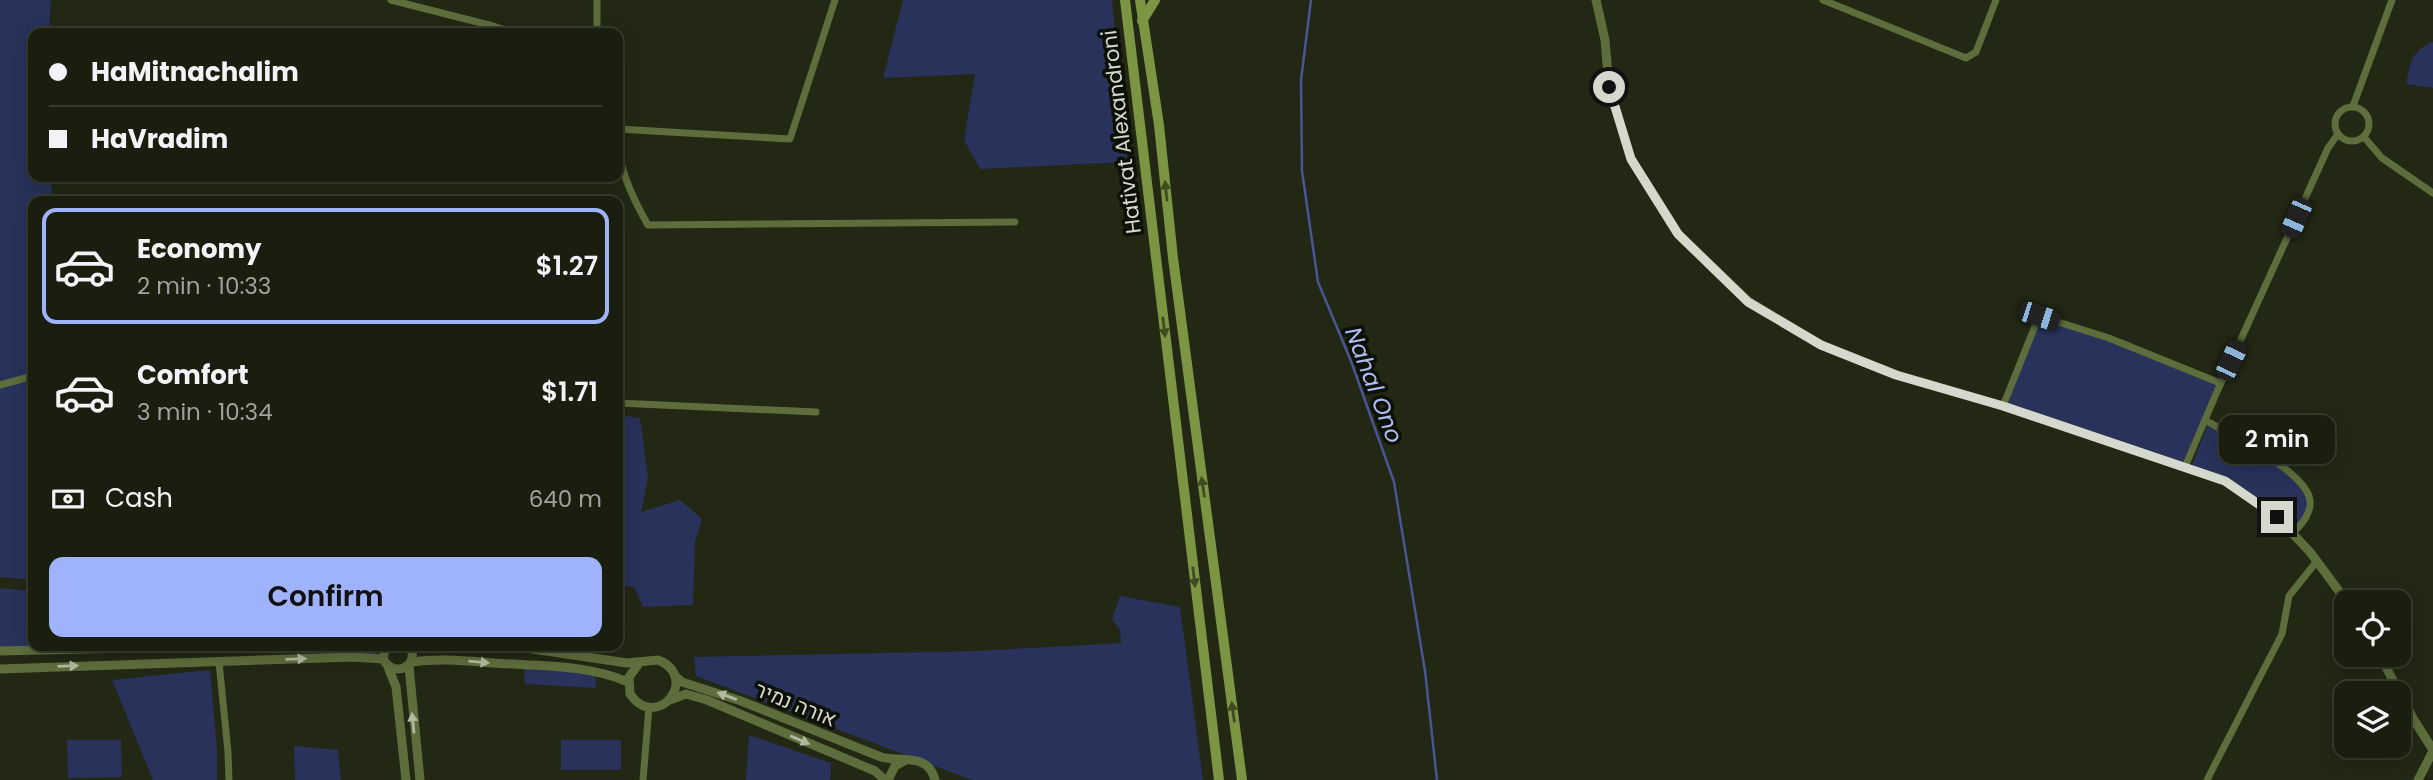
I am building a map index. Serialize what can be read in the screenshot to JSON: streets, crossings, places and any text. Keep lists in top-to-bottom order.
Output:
{
  "streets": {
    "main road": ["Hativat Alexandroni"],
    "street": ["אורה נמיר"]
  },
  "water": ["Nahal Ono"],
  "page": {
    "banner": ["HaMitnachalim", "HaVradim"],
    "list": [
      {
        "name": "Economy",
        "note": "2 min · 10:33",
        "value": "$1.27"
      },
      {
        "name": "Comfort",
        "note": "3 min · 10:34",
        "value": "$1.71"
      }
    ],
    "bubble": "2 min",
    "pay": ["Cash", "640 m"],
    "buttons": "Confirm"
  }
}
